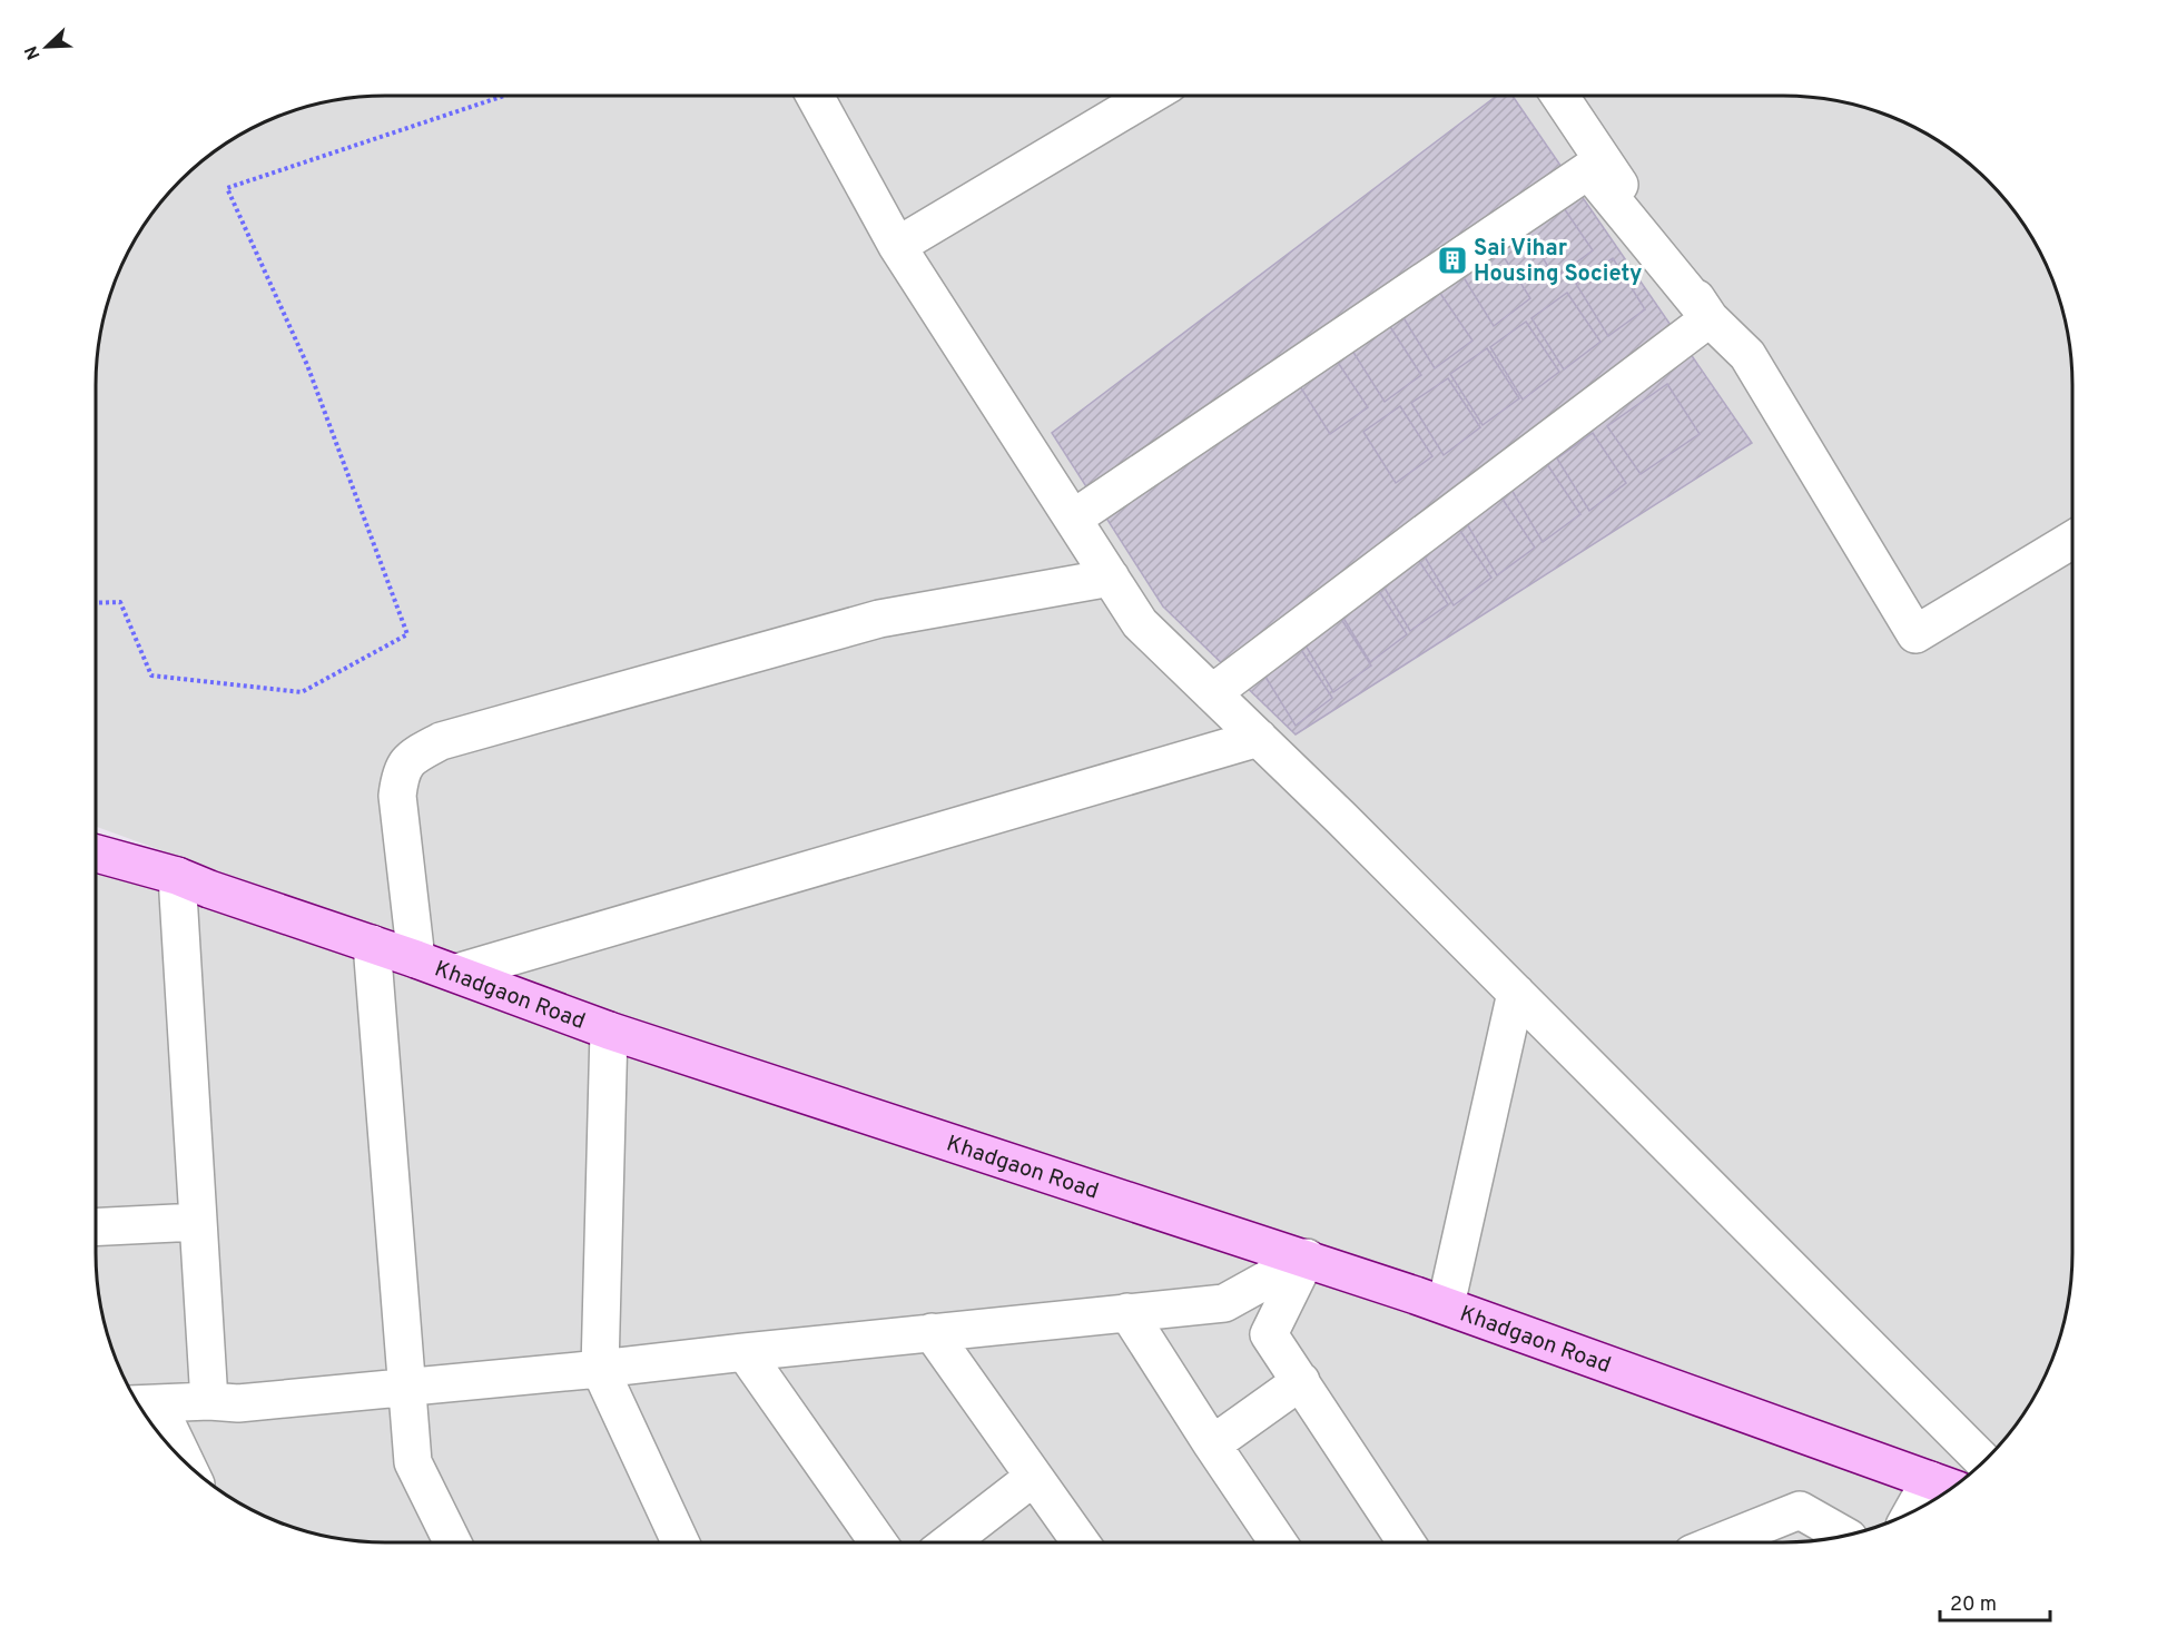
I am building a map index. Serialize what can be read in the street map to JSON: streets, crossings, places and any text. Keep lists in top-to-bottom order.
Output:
{
  "streets": {
    "street": ["Khadgaon Road"]
  },
  "places": {
    "building": ["Sai Vihar Housing Society"]
  },
  "scale_bar": "20 m",
  "north": "bottom left"
}
